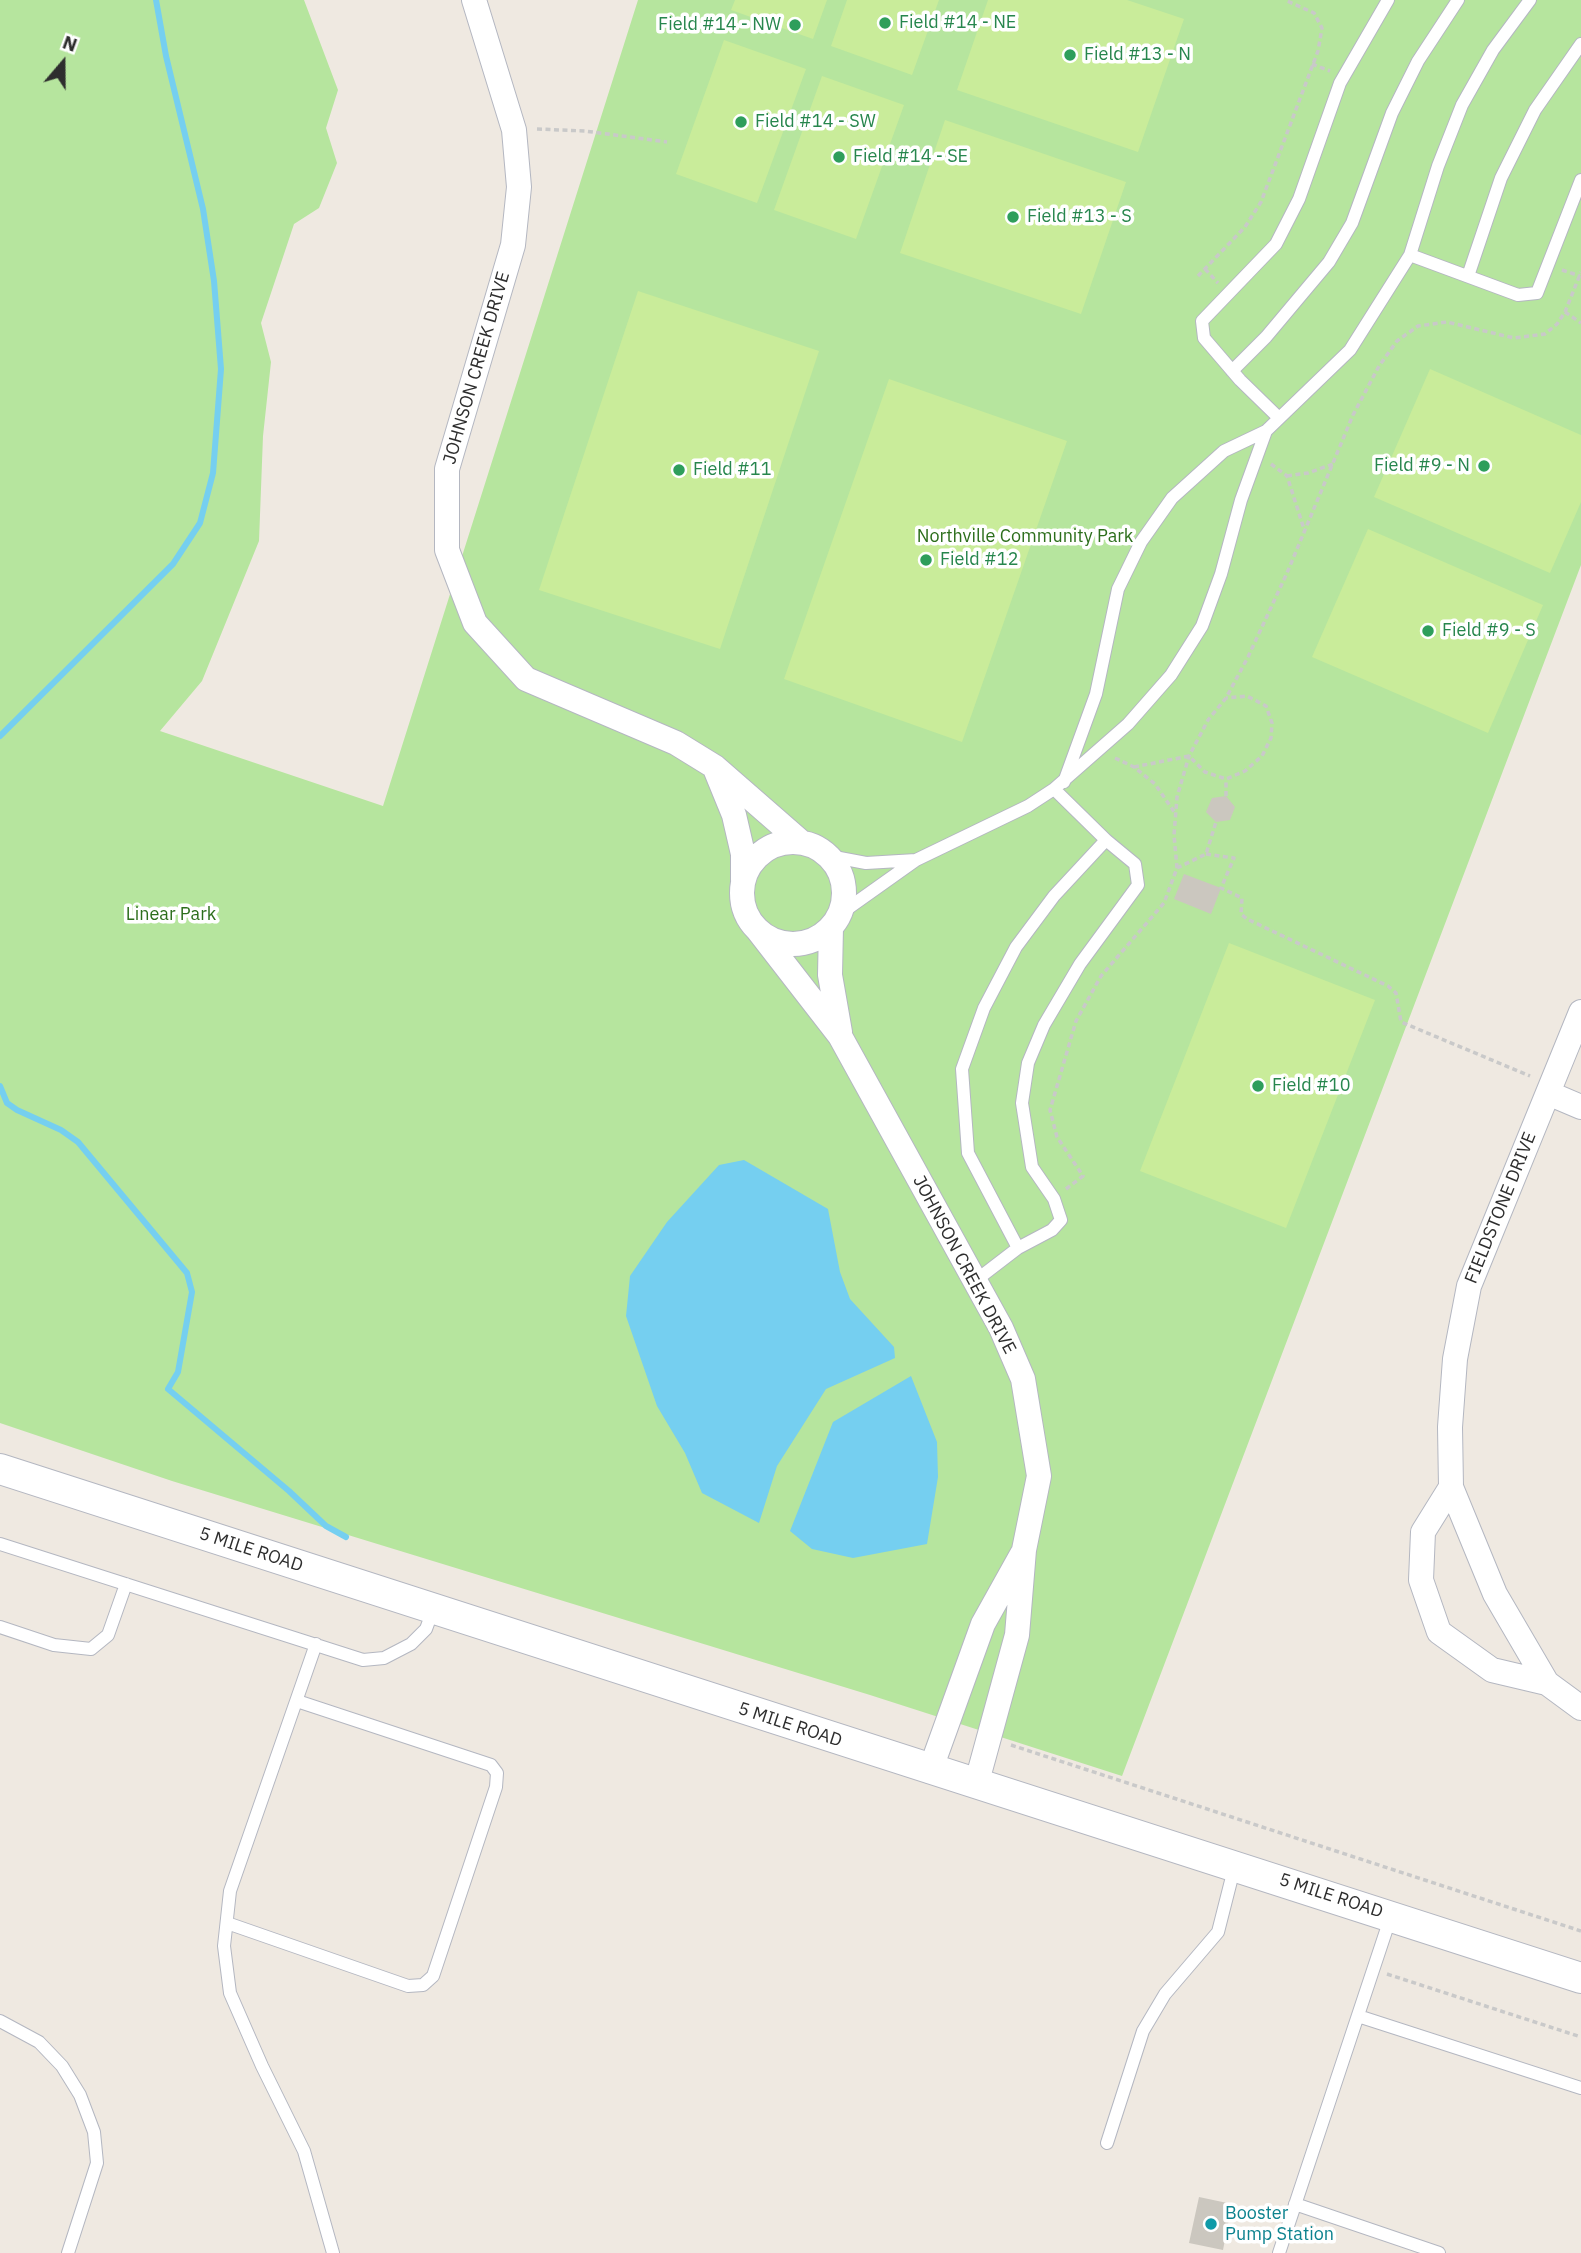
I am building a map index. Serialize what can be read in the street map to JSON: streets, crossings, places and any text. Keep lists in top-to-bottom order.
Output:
{
  "streets": {
    "street": ["JOHNSON CREEK DRIVE", "FIELDSTONE DRIVE", "5 MILE ROAD"]
  },
  "crossings": [
    ["JOHNSON CREEK DRIVE", "5 MILE ROAD"]
  ],
  "parks": ["Northville Community Park", "Linear Park"],
  "places": [
    "Field #14 - NE",
    "Field #14 - NW",
    "Field #13 - N",
    "Field #14 - SW",
    "Field #14 - SE",
    "Field #13 - S",
    "Field #9 - N",
    "Field #11",
    "Field #12",
    "Field #9 - S",
    "Field #10",
    "Booster Pump Station"
  ],
  "north": "top"
}
